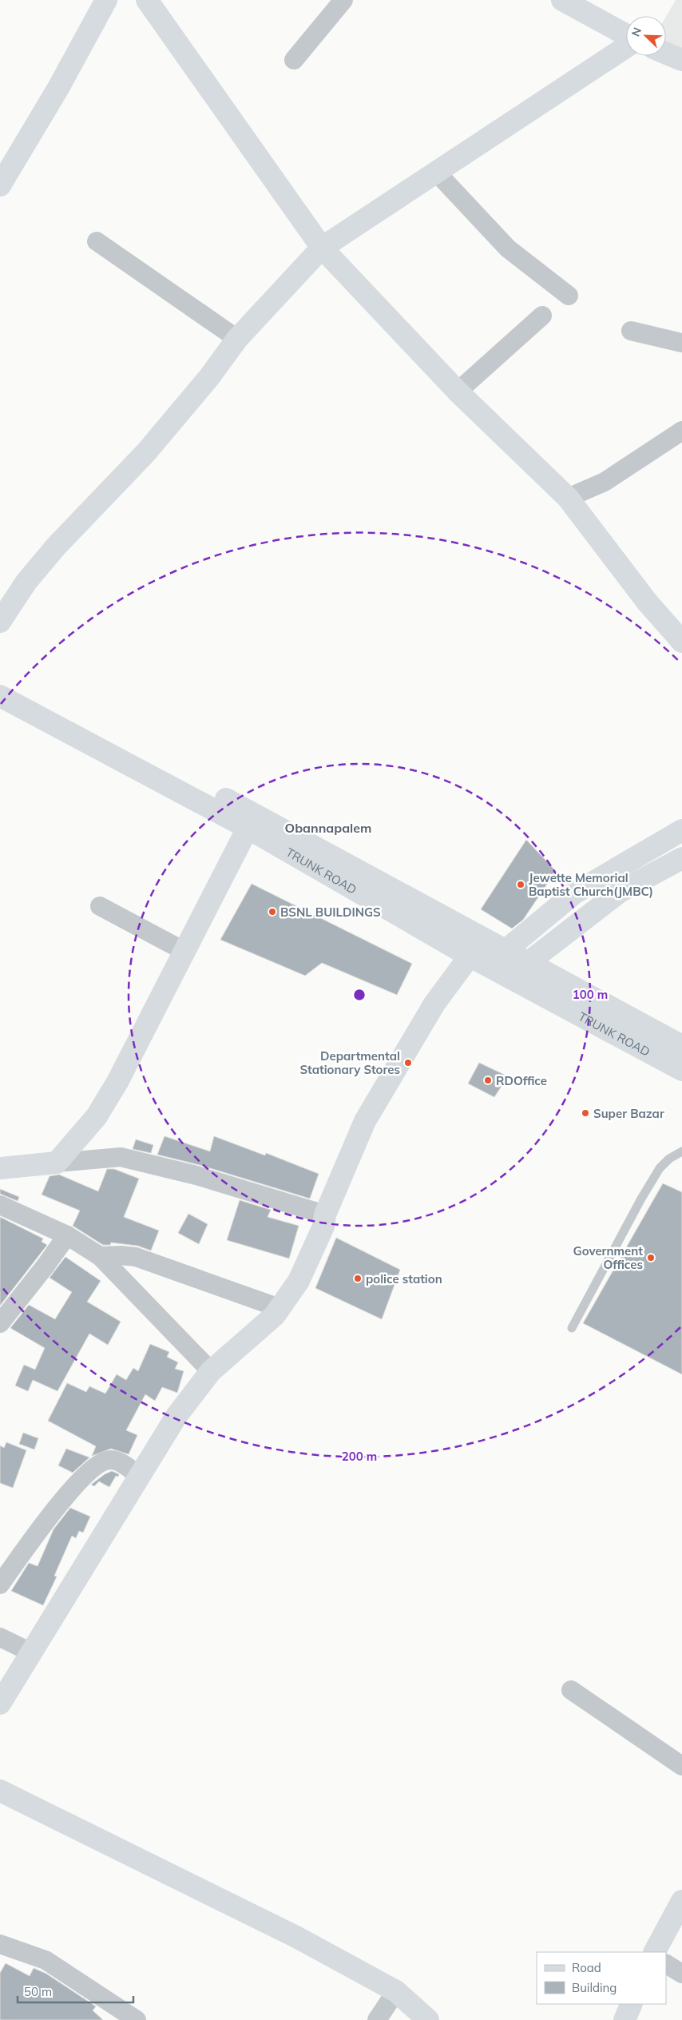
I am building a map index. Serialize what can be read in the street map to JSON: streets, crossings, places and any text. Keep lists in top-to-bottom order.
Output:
{
  "streets": {
    "street": ["TRUNK ROAD"]
  },
  "districts": ["Obannapalem"],
  "places": [
    "Jewette Memorial Baptist Church(JMBC)",
    "BSNL BUILDINGS",
    "Departmental Stationary Stores",
    "RDOffice",
    "Super Bazar",
    "Government Offices",
    "police station"
  ],
  "legend": ["Road", "Building"],
  "scale_bar": "50 m",
  "north": "top left",
  "rings": ["100 m", "200 m"]
}
